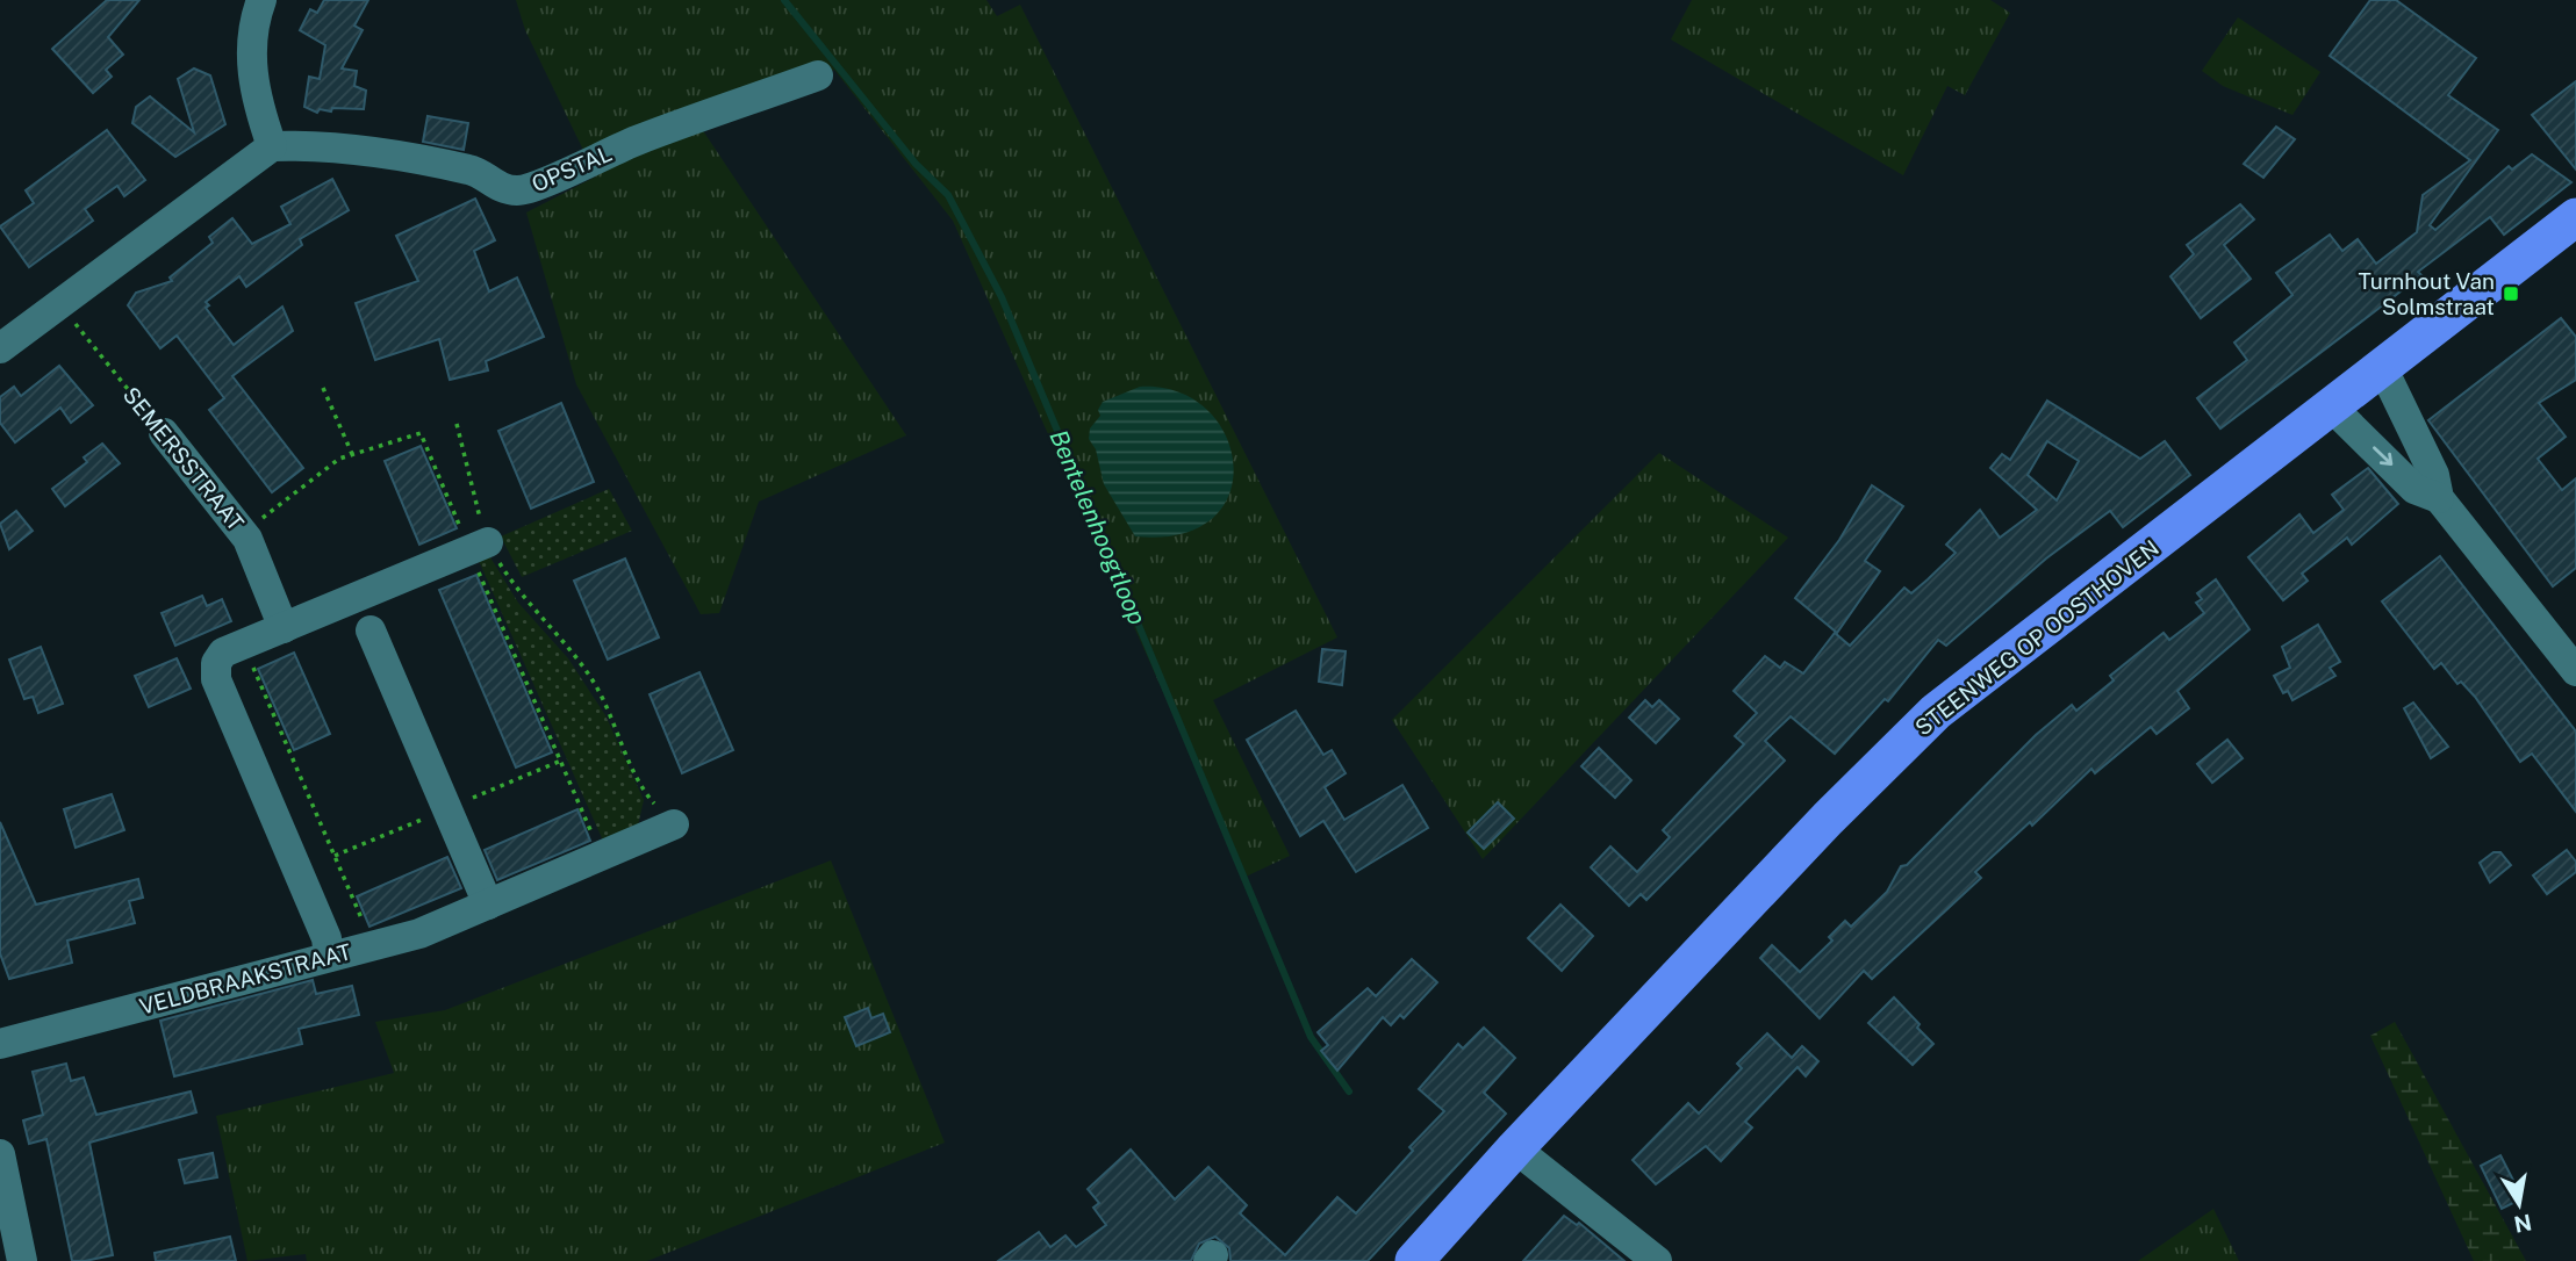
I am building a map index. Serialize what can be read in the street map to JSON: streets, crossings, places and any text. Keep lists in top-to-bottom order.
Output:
{
  "streets": {
    "main road": ["STEENWEG OP OOSTHOVEN"],
    "street": ["OPSTAL", "SEMERSSTRAAT", "VELDBRAAKSTRAAT"]
  },
  "water": ["Bentelenhoogtloop"],
  "places": {
    "transit": ["Turnhout Van Solmstraat"]
  },
  "north": "bottom"
}
